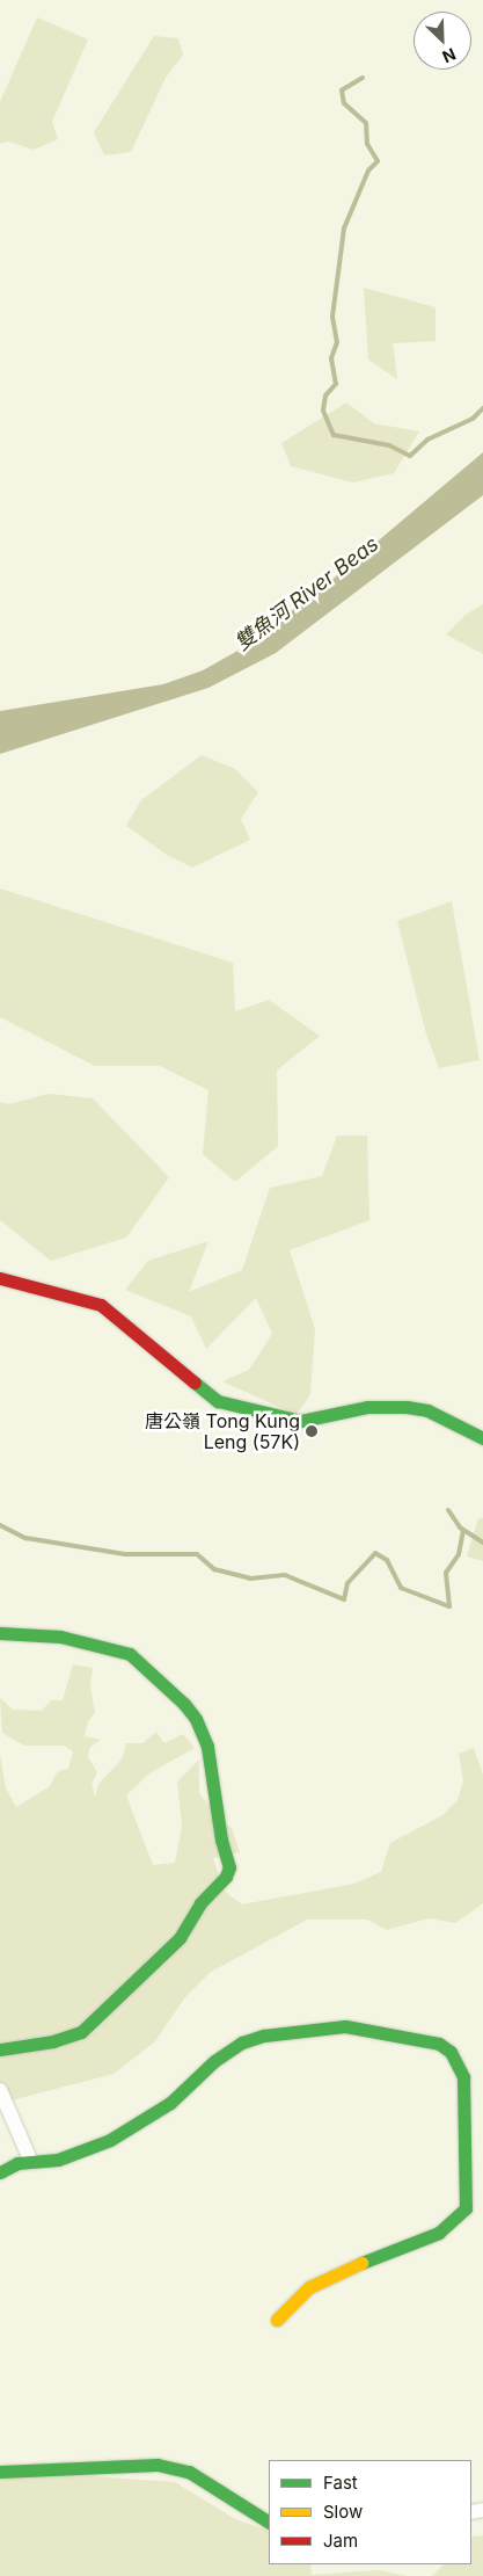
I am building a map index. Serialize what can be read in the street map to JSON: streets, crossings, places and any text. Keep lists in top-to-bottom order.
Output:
{
  "water": ["雙魚河 River Beas"],
  "places": ["唐公嶺 Tong Kung Leng (57K)"],
  "legend": ["Fast", "Slow", "Jam"],
  "north": "bottom right"
}
